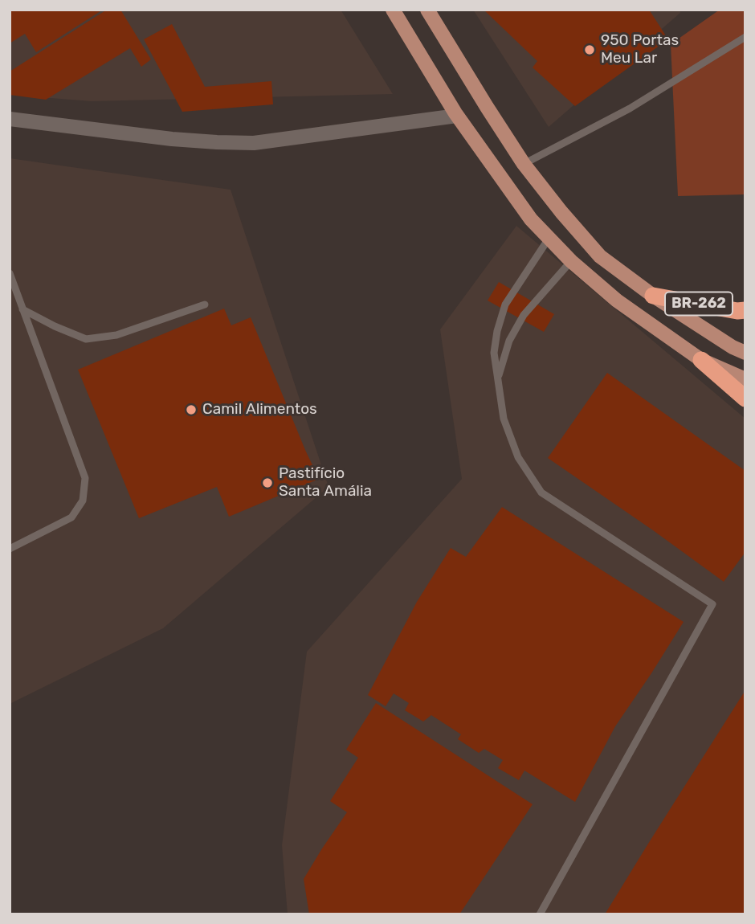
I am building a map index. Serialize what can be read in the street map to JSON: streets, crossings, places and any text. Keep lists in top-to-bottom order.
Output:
{
  "streets": {
    "highway": ["BR-262"]
  },
  "places": ["950 Portas Meu Lar", "Camil Alimentos", "Pastifício Santa Amália"]
}
